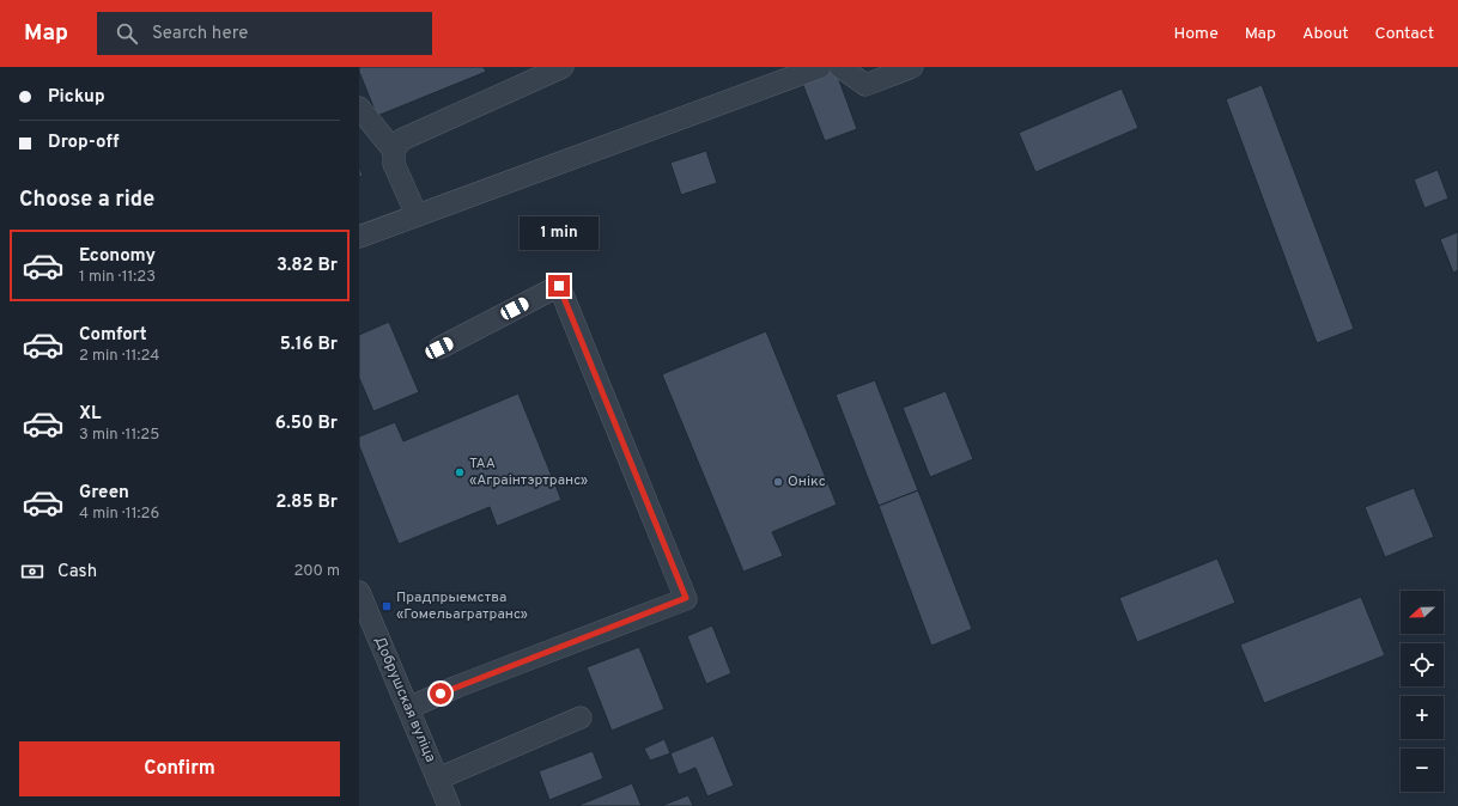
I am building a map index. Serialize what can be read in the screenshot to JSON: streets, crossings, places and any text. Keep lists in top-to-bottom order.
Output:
{
  "streets": {
    "street": ["Добрушская вуліца"]
  },
  "places": {
    "other": ["ТАА «Аграінтэртранс»", "Онікс"],
    "transit": ["Прадпрыемства «Гомельагратранс»"]
  },
  "north": "left",
  "page": {
    "header": "Map",
    "search": "Search here",
    "nav": [
      "Home",
      "Map",
      "About",
      "Contact"
    ],
    "banner": ["Pickup", "Drop-off"],
    "heading": "Choose a ride",
    "bubble": "1 min",
    "list": [
      {
        "name": "Economy",
        "note": "1 min · 11:23",
        "value": "3.82 Br"
      },
      {
        "name": "Comfort",
        "note": "2 min · 11:24",
        "value": "5.16 Br"
      },
      {
        "name": "XL",
        "note": "3 min · 11:25",
        "value": "6.50 Br"
      },
      {
        "name": "Green",
        "note": "4 min · 11:26",
        "value": "2.85 Br"
      }
    ],
    "pay": ["Cash", "200 m"],
    "map_buttons": ["+", "−"],
    "buttons": "Confirm"
  }
}
